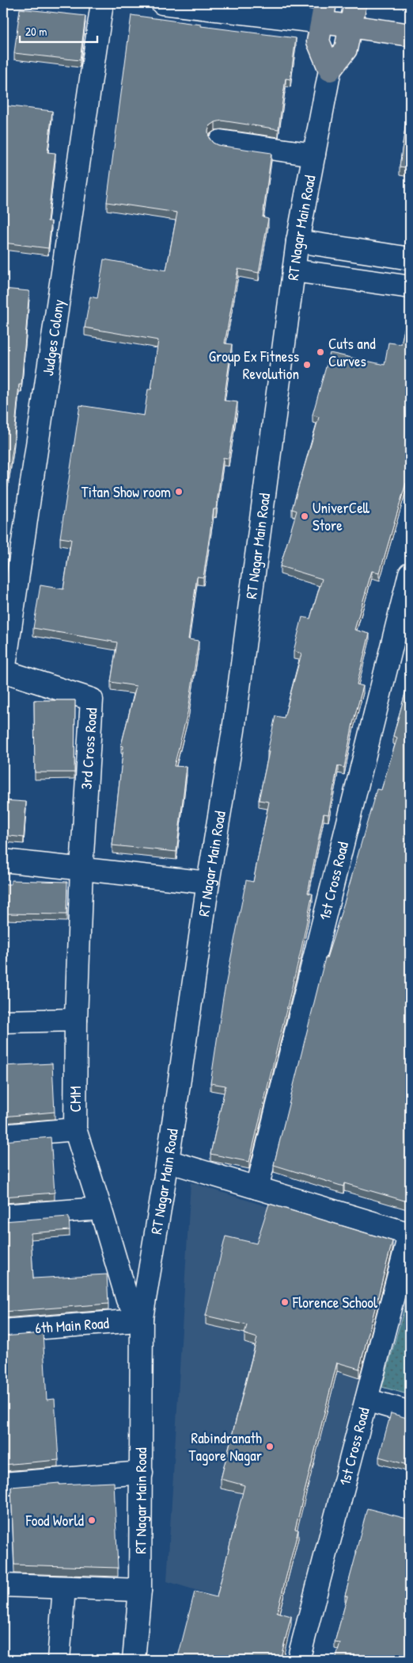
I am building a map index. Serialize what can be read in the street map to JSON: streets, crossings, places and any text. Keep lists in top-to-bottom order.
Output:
{
  "streets": {
    "main road": ["RT Nagar Main Road"],
    "street": [
      "Judges Colony",
      "3rd Cross Road",
      "1st Cross Road",
      "CMM",
      "6th Main Road"
    ]
  },
  "crossings": [
    ["RT Nagar Main Road", "CMM"],
    ["RT Nagar Main Road", "6th Main Road"],
    ["Judges Colony", "3rd Cross Road"],
    ["3rd Cross Road", "CMM"],
    ["CMM", "6th Main Road"]
  ],
  "places": [
    "Cuts and Curves",
    "Group Ex Fitness Revolution",
    "Titan Show room",
    "UniverCell Store",
    "Florence School",
    "Rabindranath Tagore Nagar",
    "Food World"
  ],
  "scale_bar": "20 m"
}
